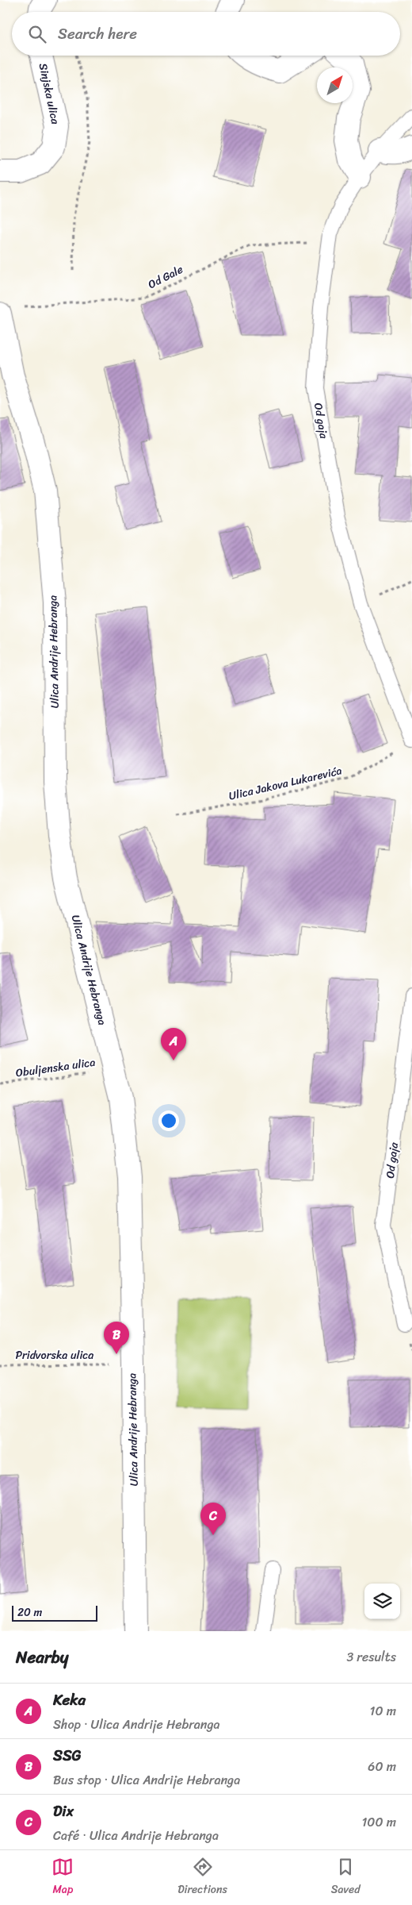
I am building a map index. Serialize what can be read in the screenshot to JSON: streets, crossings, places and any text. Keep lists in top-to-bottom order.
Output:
{
  "streets": {
    "street": ["Sinjska ulica", "Ulica Andrije Hebranga"],
    "lane": ["Od gaja"],
    "path": [
      "Od Gale",
      "Ulica Jakova Lukarevića",
      "Obuljenska ulica",
      "Pridvorska ulica"
    ]
  },
  "crossings": [
    ["Od Gale", "Od gaja"],
    ["Ulica Andrije Hebranga", "Obuljenska ulica"],
    ["Ulica Andrije Hebranga", "Pridvorska ulica"]
  ],
  "scale_bar": "20 m",
  "north": "top right",
  "page": {
    "search": "Search here",
    "pins": ["A", "B", "C"],
    "scale": "20 m",
    "heading": ["Nearby", "3 results"],
    "list": [
      {
        "mark": "A",
        "name": "Keka",
        "note": "Shop · Ulica Andrije Hebranga",
        "value": "10 m"
      },
      {
        "mark": "B",
        "name": "SSG",
        "note": "Bus stop · Ulica Andrije Hebranga",
        "value": "60 m"
      },
      {
        "mark": "C",
        "name": "Dix",
        "note": "Café · Ulica Andrije Hebranga",
        "value": "100 m"
      }
    ],
    "nav": ["Map", "Directions", "Saved"]
  }
}
